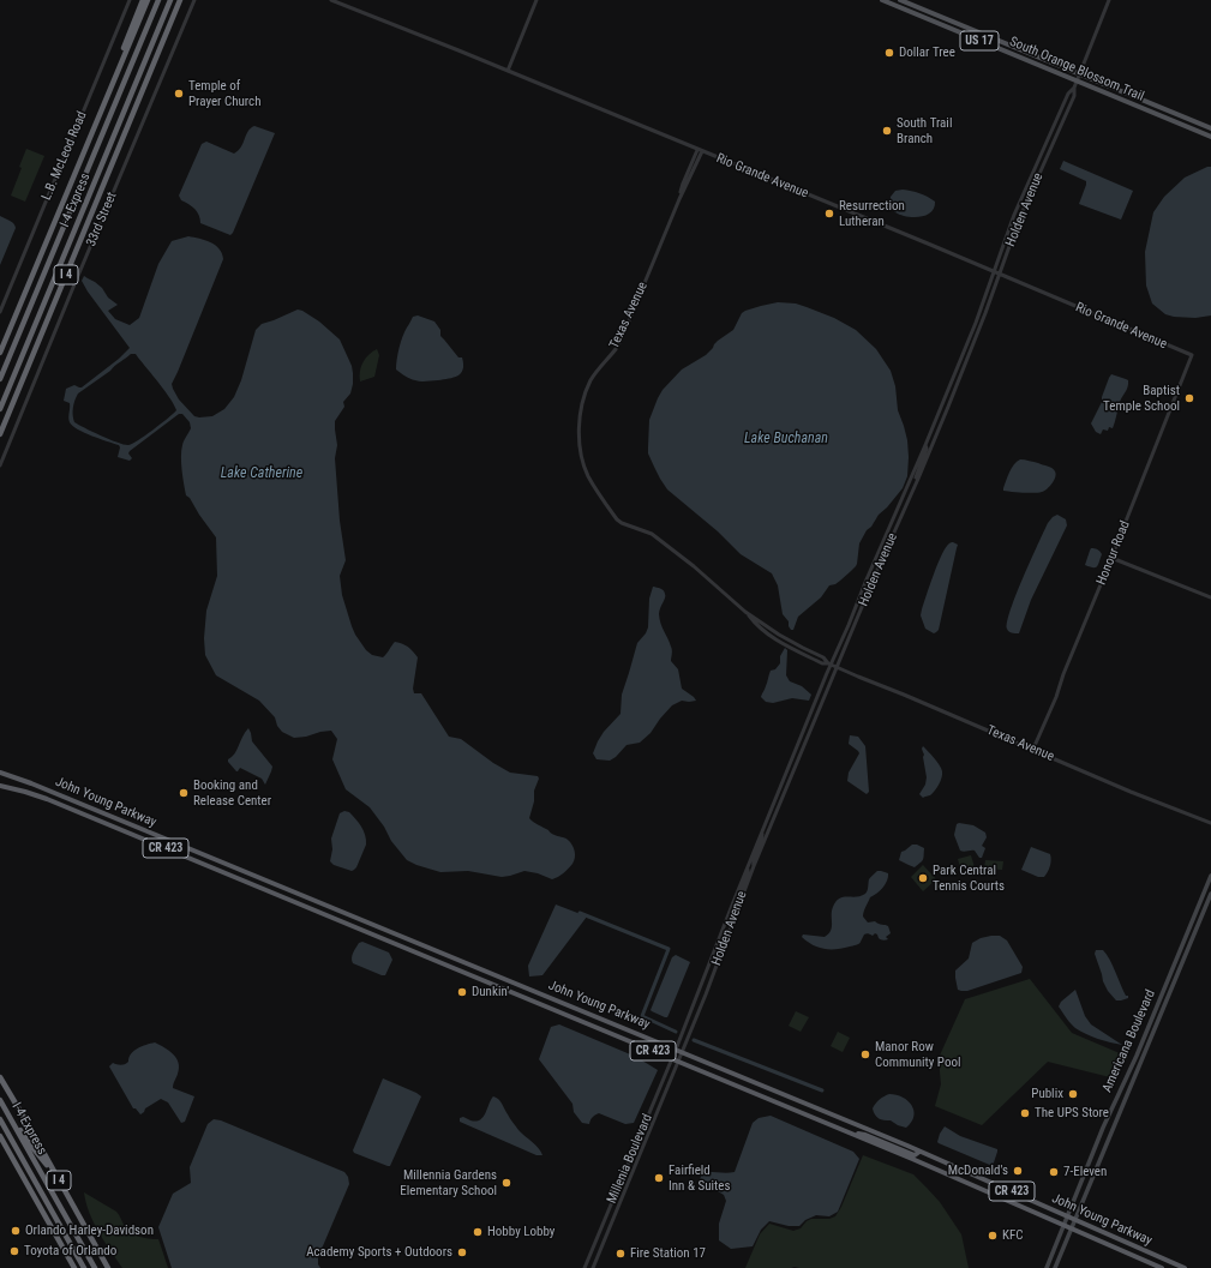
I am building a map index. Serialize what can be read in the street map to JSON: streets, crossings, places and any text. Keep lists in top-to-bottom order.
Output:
{
  "streets": {
    "highway": [
      "I-4 Express",
      "I 4",
      "John Young Parkway",
      "CR 423"
    ],
    "main road": ["US 17", "South Orange Blossom Trail", "Americana Boulevard"],
    "street": [
      "L.B. McLeod Road",
      "Rio Grande Avenue",
      "Holden Avenue",
      "33rd Street",
      "Texas Avenue",
      "Honour Road",
      "Millenia Boulevard"
    ]
  },
  "crossings": [
    ["South Orange Blossom Trail", "Holden Avenue"],
    ["Rio Grande Avenue", "Holden Avenue"],
    ["Rio Grande Avenue", "Texas Avenue"],
    ["Rio Grande Avenue", "Honour Road"],
    ["Holden Avenue", "Texas Avenue"],
    ["Holden Avenue", "John Young Parkway"],
    ["Holden Avenue", "Millenia Boulevard"],
    ["Texas Avenue", "Honour Road"],
    ["John Young Parkway", "Americana Boulevard"],
    ["John Young Parkway", "Millenia Boulevard"]
  ],
  "water": ["Lake Buchanan", "Lake Catherine"],
  "places": [
    "Dollar Tree",
    "Temple of Prayer Church",
    "South Trail Branch",
    "Resurrection Lutheran",
    "Baptist Temple School",
    "Booking and Release Center",
    "Park Central Tennis Courts",
    "Dunkin'",
    "Manor Row Community Pool",
    "Publix",
    "The UPS Store",
    "McDonald's",
    "7-Eleven",
    "Fairfield Inn & Suites",
    "Millennia Gardens Elementary School",
    "Orlando Harley-Davidson",
    "Hobby Lobby",
    "KFC",
    "Toyota of Orlando",
    "Academy Sports + Outdoors",
    "Fire Station 17"
  ]
}
